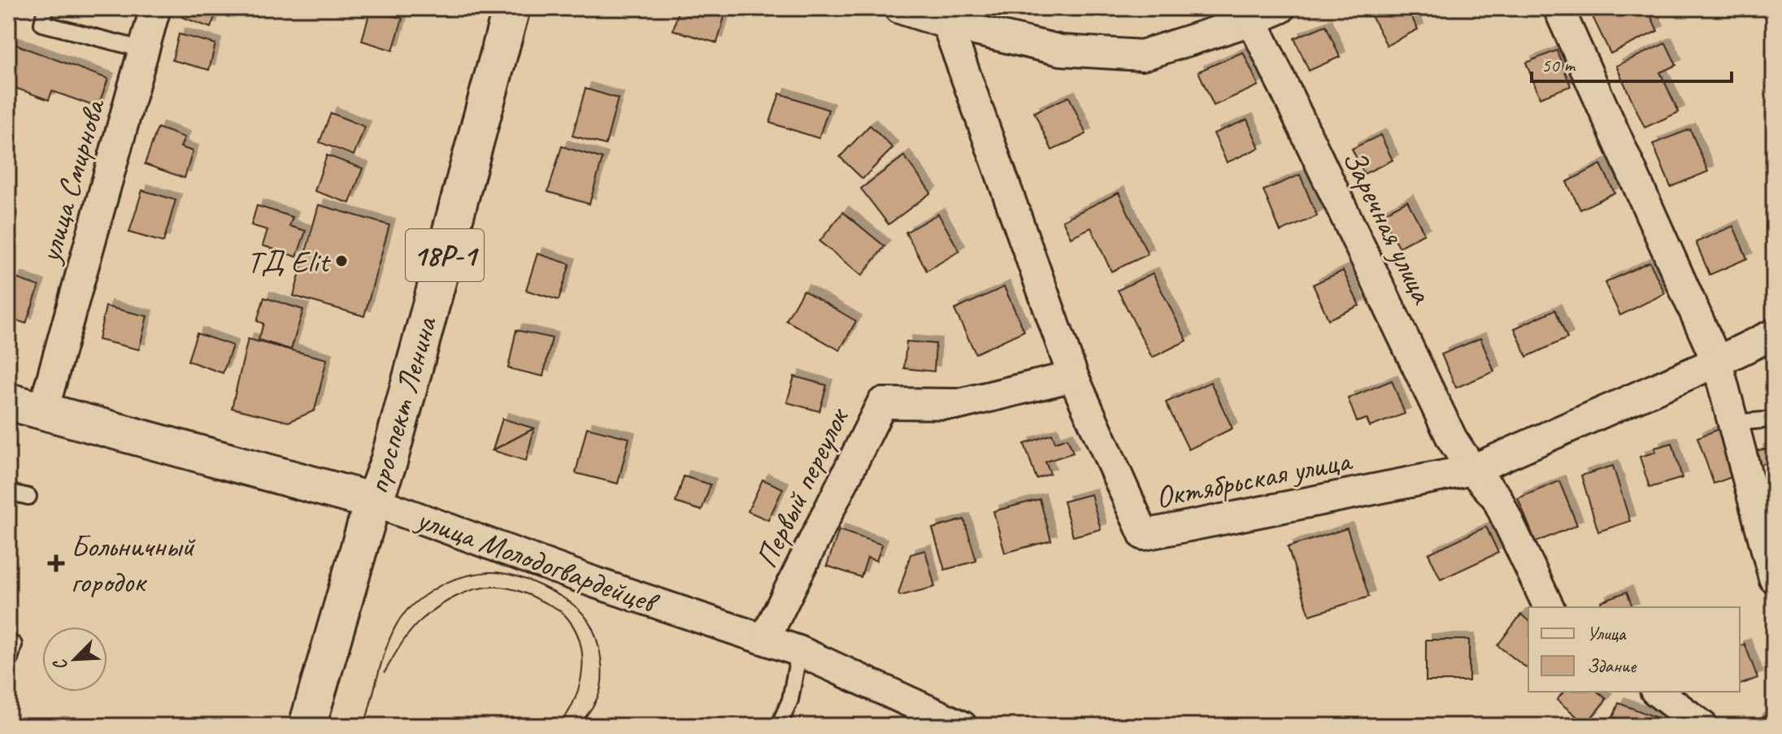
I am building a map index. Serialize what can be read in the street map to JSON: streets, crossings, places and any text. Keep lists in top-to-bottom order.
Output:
{
  "streets": {
    "main road": ["18Р-1", "проспект Ленина", "улица Молодогвардейцев"],
    "street": [
      "улица Смирнова",
      "Заречная улица",
      "Октябрьская улица",
      "Первый переулок"
    ]
  },
  "crossings": [
    ["улица Смирнова", "улица Молодогвардейцев"],
    ["Заречная улица", "Октябрьская улица"],
    ["проспект Ленина", "улица Молодогвардейцев"],
    ["Октябрьская улица", "Первый переулок"],
    ["Первый переулок", "улица Молодогвардейцев"]
  ],
  "places": {
    "other": ["ТД Elit"],
    "health": ["Больничный городок"]
  },
  "legend": ["Улица", "Здание"],
  "scale_bar": "50 m",
  "north": "bottom left"
}
